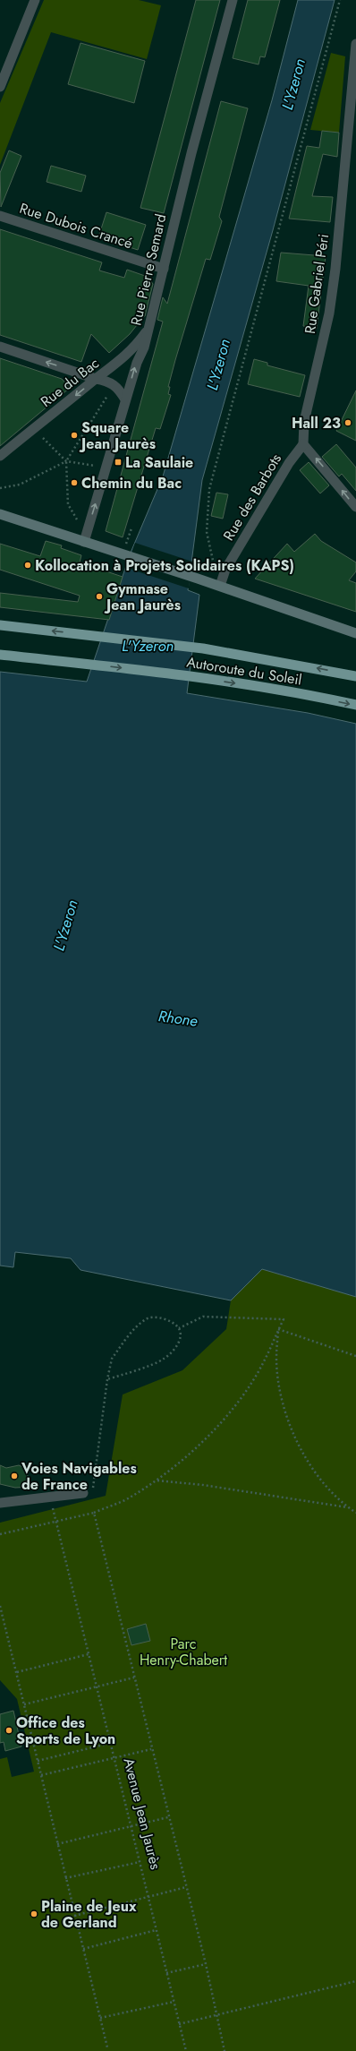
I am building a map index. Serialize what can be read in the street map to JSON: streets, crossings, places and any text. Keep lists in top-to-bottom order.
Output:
{
  "streets": {
    "highway": ["Autoroute du Soleil"],
    "street": [
      "Rue Dubois Crancé",
      "Rue Pierre Semard",
      "Rue Gabriel Péri",
      "Rue du Bac",
      "Rue des Barbots"
    ],
    "path": ["Avenue Jean Jaurès"]
  },
  "crossings": [
    ["Rue Dubois Crancé", "Rue Pierre Semard"],
    ["Rue Pierre Semard", "Rue du Bac"],
    ["Rue Gabriel Péri", "Rue des Barbots"]
  ],
  "one_way": ["Rue Pierre Semard", "Rue du Bac"],
  "water": ["L'Yzeron", "Rhone"],
  "parks": ["Parc Henry-Chabert"],
  "places": {
    "other": [
      "Hall 23",
      "Square Jean Jaurès",
      "Chemin du Bac",
      "Kollocation à Projets Solidaires (KAPS)",
      "Gymnase Jean Jaurès",
      "Voies Navigables de France",
      "Office des Sports de Lyon",
      "Plaine de Jeux de Gerland"
    ],
    "transit": ["La Saulaie"]
  }
}
